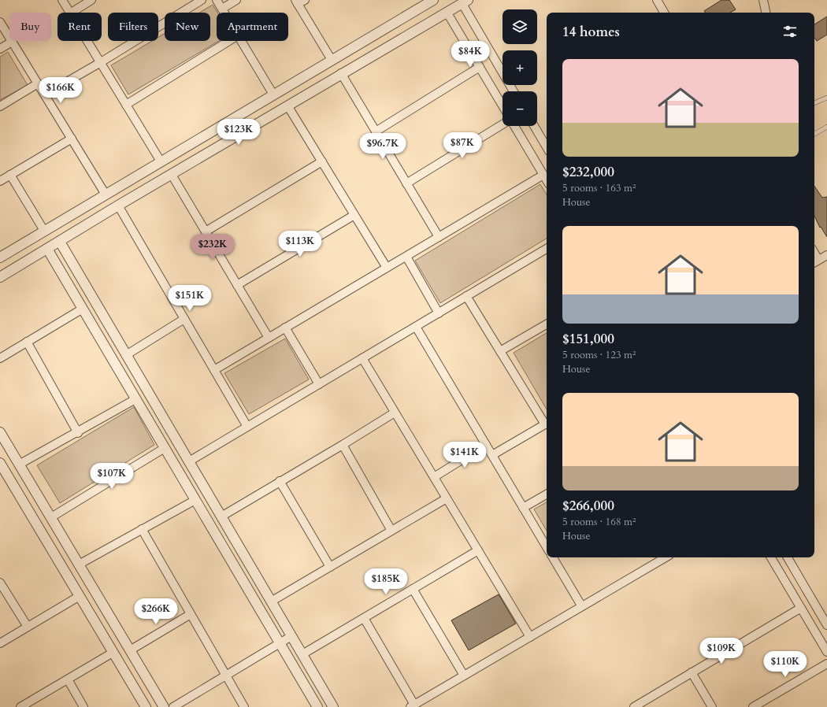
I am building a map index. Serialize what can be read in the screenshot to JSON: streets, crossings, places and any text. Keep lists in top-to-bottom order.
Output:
{
  "page": {
    "map_buttons": ["+", "−"],
    "chip": [
      "Buy",
      "Rent",
      "Filters",
      "New",
      "Apartment"
    ],
    "heading": "14 homes",
    "price": [
      "$84K",
      "$166K",
      "$123K",
      "$87K",
      "$96.7K",
      "$113K",
      "$232K",
      "$151K",
      "$141K",
      "$107K",
      "$185K",
      "$266K",
      "$109K",
      "$110K"
    ],
    "list": [
      {
        "name": "$232,000",
        "note": "5 rooms · 163 m² · House"
      },
      {
        "name": "$151,000",
        "note": "5 rooms · 123 m² · House"
      },
      {
        "name": "$266,000",
        "note": "5 rooms · 168 m² · House"
      }
    ]
  }
}
